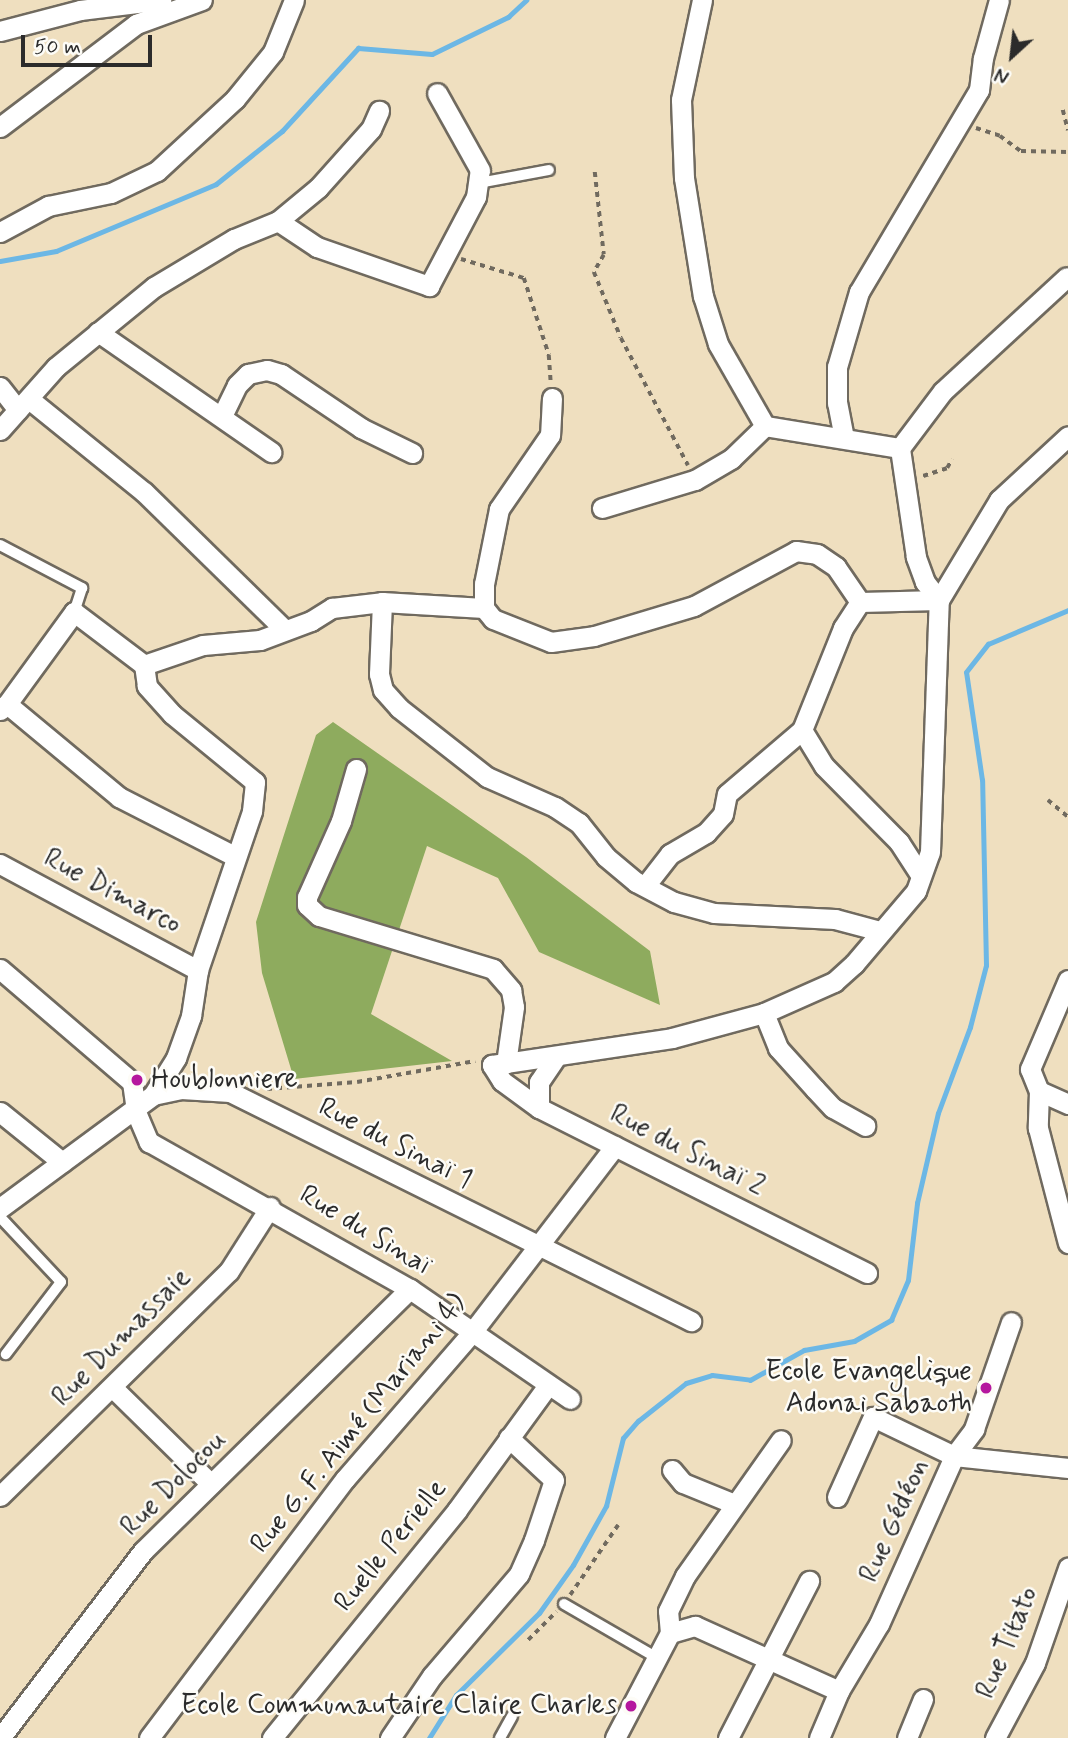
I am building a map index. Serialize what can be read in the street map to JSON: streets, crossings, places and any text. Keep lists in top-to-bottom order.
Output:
{
  "streets": {
    "street": [
      "Rue Dimarco",
      "Rue du Sinaï 1",
      "Rue du Sinaï 2",
      "Rue du Sinaï",
      "Rue Dumassaie",
      "Rue G. F. Aimé (Mariani 4)",
      "Rue Dolocou",
      "Rue Gédéon",
      "Ruelle Perielle",
      "Rue Titato"
    ]
  },
  "crossings": [
    ["Rue du Sinaï 1", "Rue G. F. Aimé (Mariani 4)"],
    ["Rue du Sinaï 2", "Rue G. F. Aimé (Mariani 4)"],
    ["Rue du Sinaï", "Rue Dumassaie"],
    ["Rue du Sinaï", "Rue G. F. Aimé (Mariani 4)"],
    ["Rue du Sinaï", "Rue Dolocou"],
    ["Rue du Sinaï", "Ruelle Perielle"]
  ],
  "places": ["Houblonniere", "Ecole Evangelique Adonai Sabaoth", "Ecole Communautaire Claire Charles"],
  "scale_bar": "50 m",
  "north": "bottom left"
}
